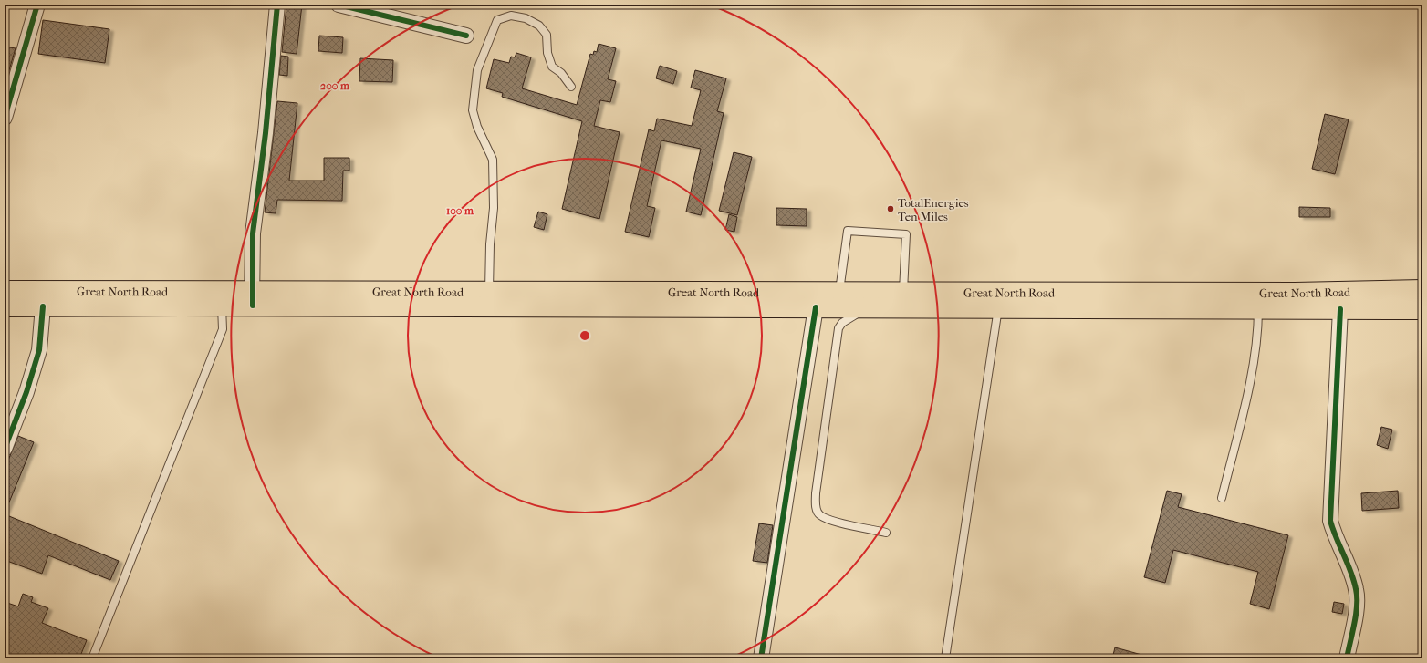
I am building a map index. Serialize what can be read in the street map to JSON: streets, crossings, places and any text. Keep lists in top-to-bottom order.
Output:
{
  "streets": {
    "highway": ["Great North Road"]
  },
  "places": ["TotalEnergies Ten Miles"],
  "rings": ["200 m", "100 m"]
}
